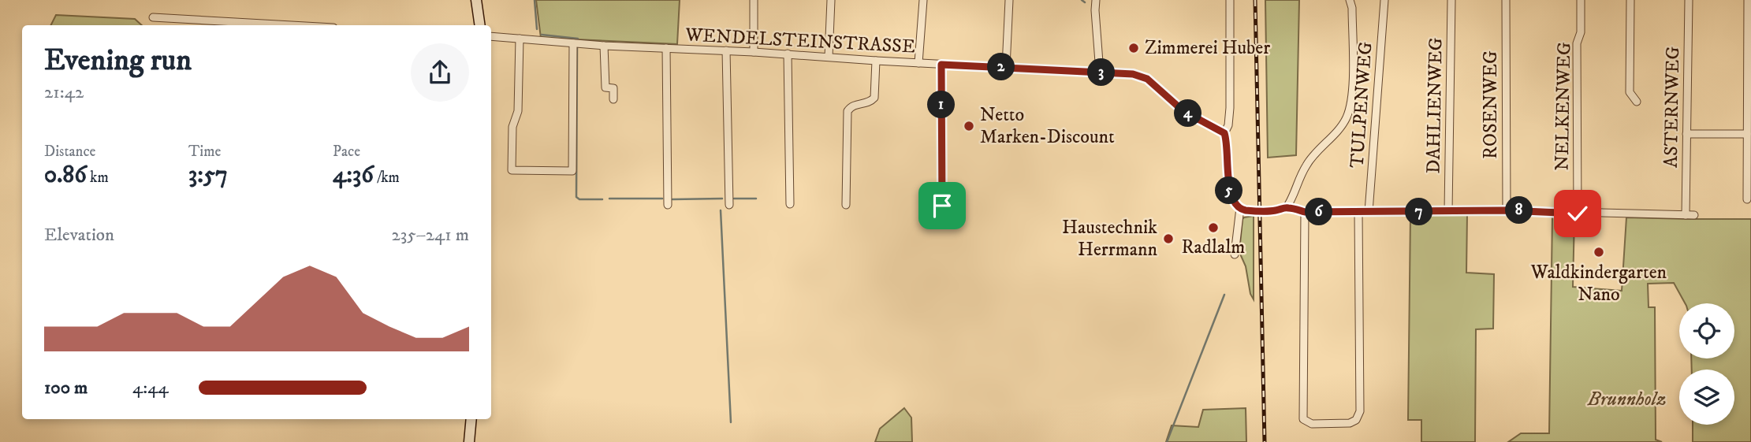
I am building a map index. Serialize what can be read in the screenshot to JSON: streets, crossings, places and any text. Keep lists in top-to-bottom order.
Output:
{
  "streets": {
    "street": [
      "WENDELSTEINSTRASSE",
      "TULPENWEG",
      "ROSENWEG",
      "DAHLIENWEG",
      "NELKENWEG",
      "ASTERNWEG"
    ]
  },
  "parks": ["Brunnholz"],
  "places": [
    "Zimmerei Huber",
    "Netto Marken-Discount",
    "Radlalm",
    "Haustechnik Herrmann",
    "Waldkindergarten Nano"
  ],
  "page": {
    "heading": ["Evening run", "21:42"],
    "pins": [
      "2",
      "3",
      "1",
      "4",
      "5",
      "8",
      "6",
      "7"
    ],
    "stats": [
      ["Distance", "0.86 km"],
      ["Time", "3:57"],
      ["Pace", "4:36 /km"]
    ],
    "chart": ["Elevation", "235–241 m"],
    "list": [
      {
        "name": "100 m",
        "note": "4:44"
      }
    ]
  }
}
